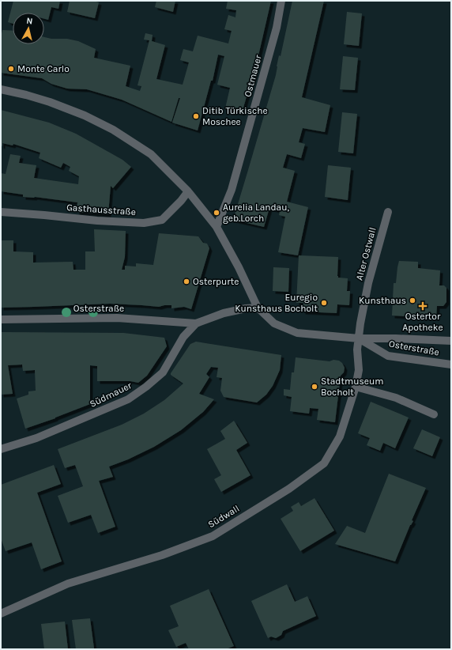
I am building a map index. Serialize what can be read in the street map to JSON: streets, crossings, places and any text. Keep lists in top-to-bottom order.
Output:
{
  "streets": {
    "street": [
      "Ostmauer",
      "Gasthausstraße",
      "Alter Ostwall",
      "Osterstraße",
      "Südmauer",
      "Südwall"
    ]
  },
  "crossings": [
    ["Alter Ostwall", "Osterstraße"],
    ["Alter Ostwall", "Südwall"],
    ["Osterstraße", "Südmauer"],
    ["Osterstraße", "Südwall"]
  ],
  "places": {
    "other": [
      "Monte Carlo",
      "Ditib Türkische Moschee",
      "Aurelia Landau, geb.Lorch",
      "Osterpurte",
      "Kunsthaus",
      "Euregio Kunsthaus Bocholt",
      "Stadtmuseum Bocholt"
    ],
    "health": ["Ostertor Apotheke"]
  },
  "north": "top"
}
